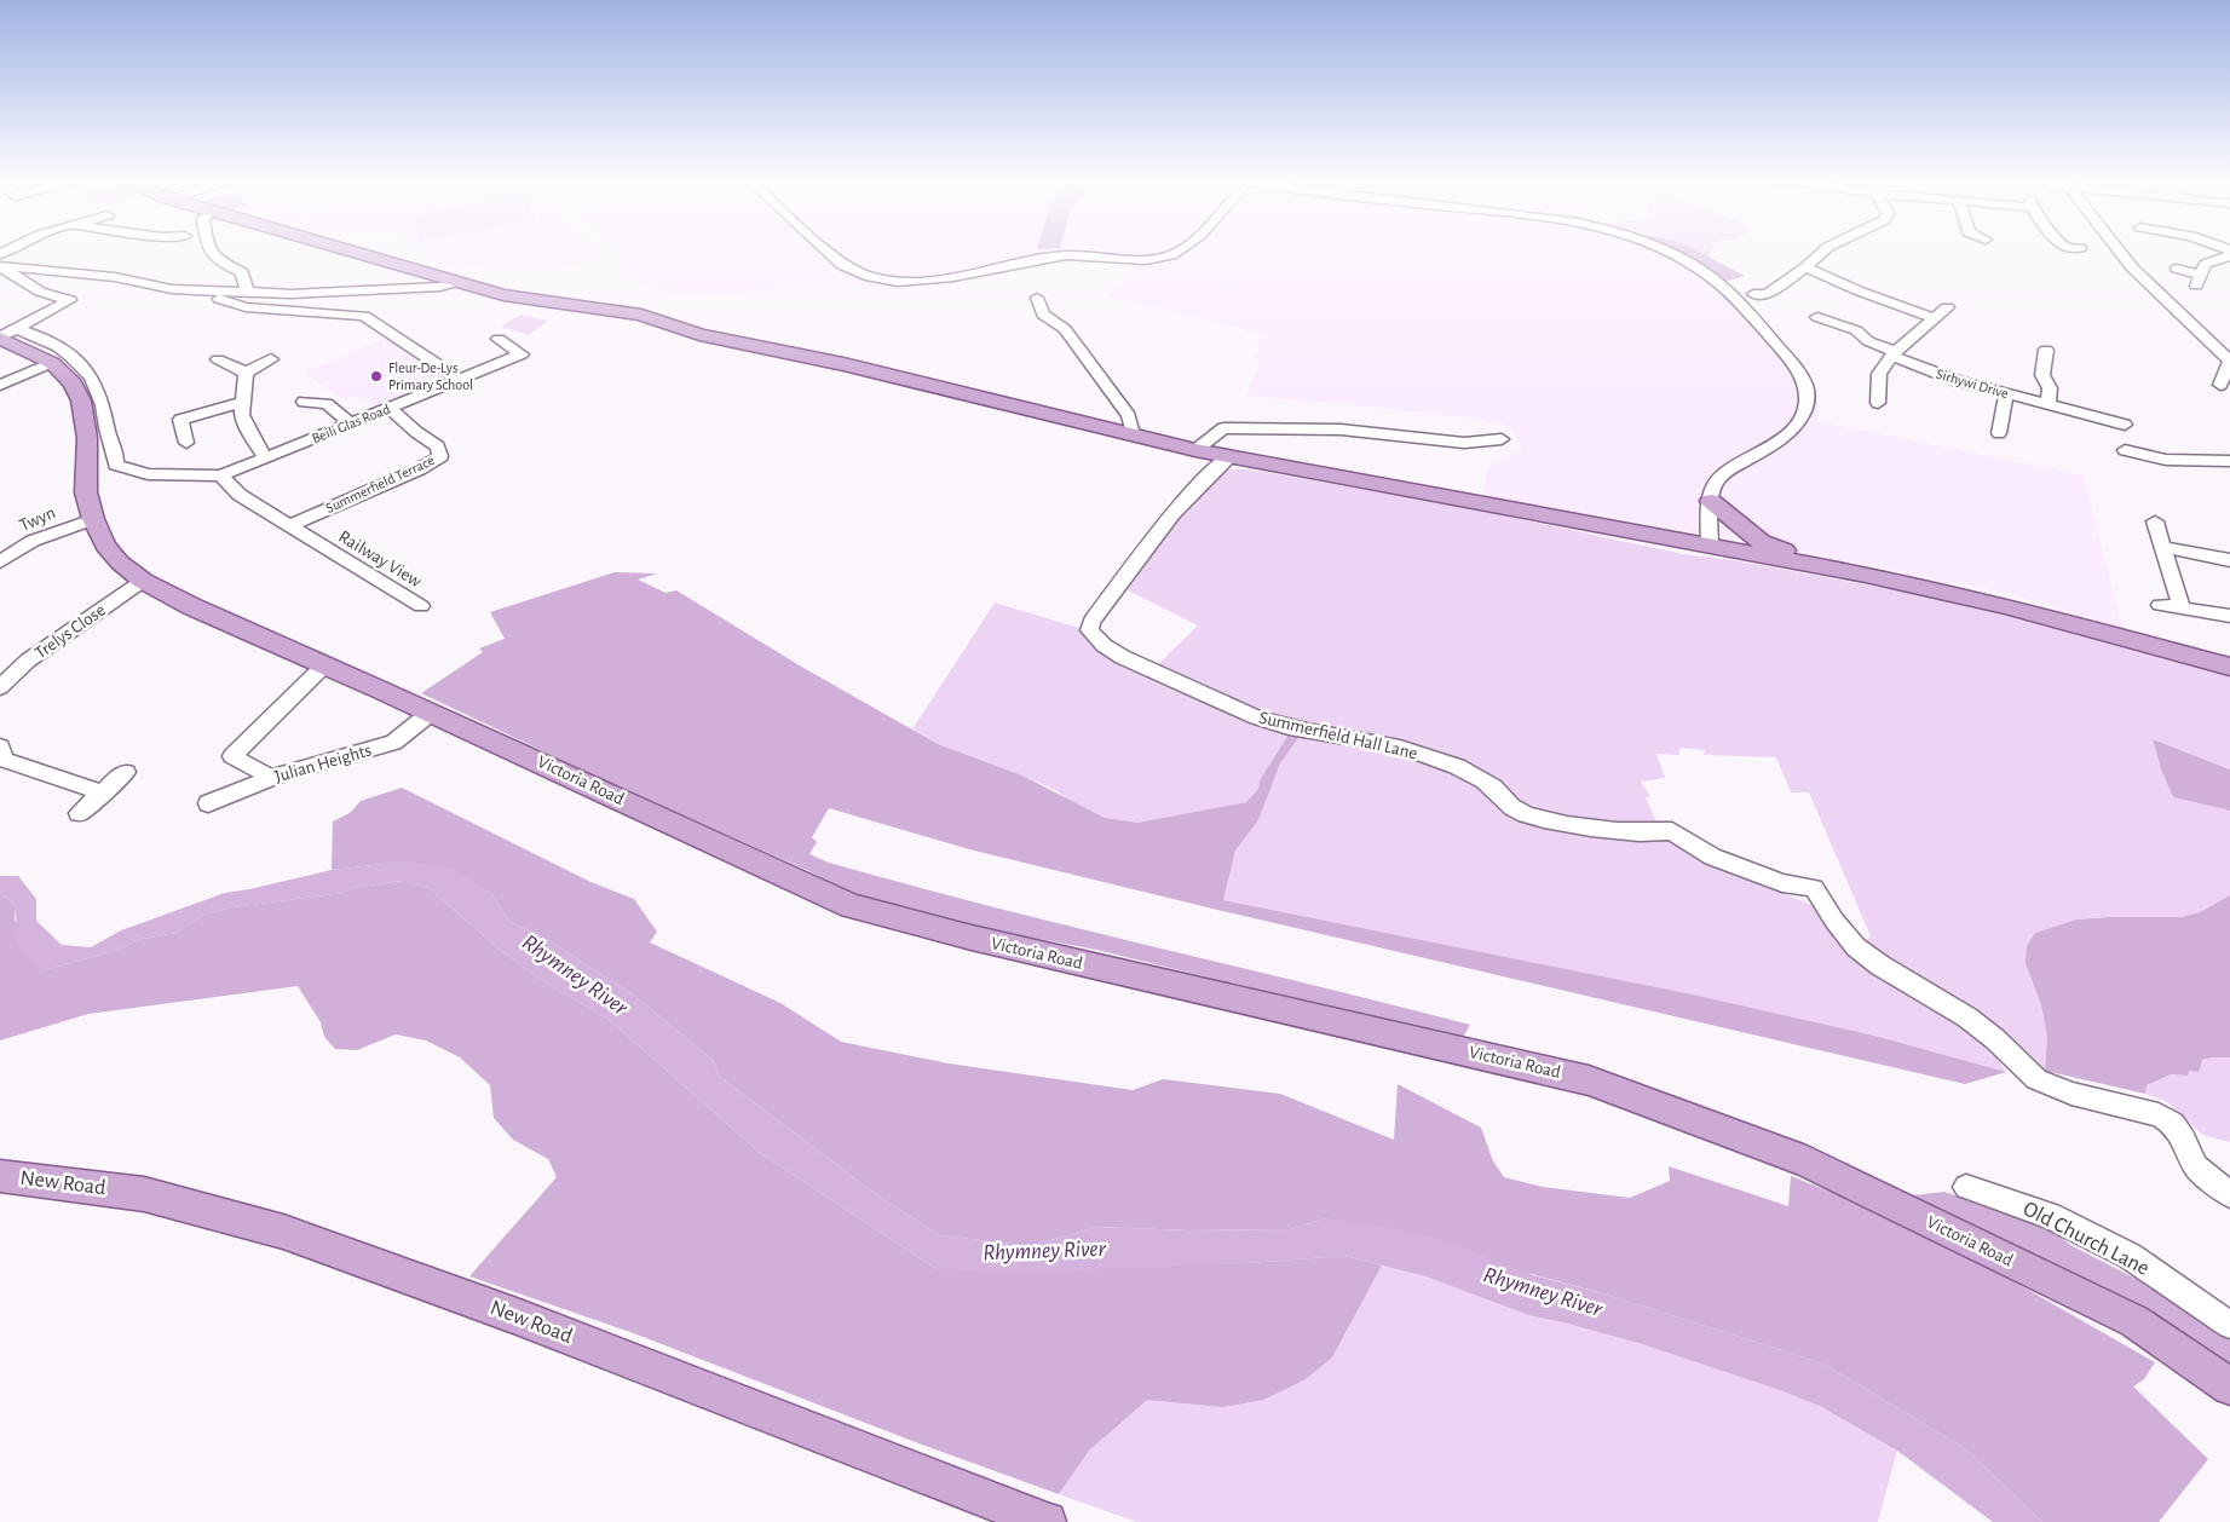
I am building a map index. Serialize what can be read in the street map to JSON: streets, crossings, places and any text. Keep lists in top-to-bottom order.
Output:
{
  "streets": {
    "main road": ["Victoria Road", "New Road"],
    "street": [
      "Sirhywi Drive",
      "Beili Glas Road",
      "Summerfield Terrace",
      "Twyn",
      "Railway View",
      "Trelys Close",
      "Summerfield Hall Lane",
      "Julian Heights",
      "Old Church Lane"
    ]
  },
  "crossings": [
    ["Beili Glas Road", "Summerfield Terrace"],
    ["Beili Glas Road", "Railway View"],
    ["Summerfield Terrace", "Railway View"],
    ["Twyn", "Victoria Road"],
    ["Trelys Close", "Victoria Road"],
    ["Julian Heights", "Victoria Road"]
  ],
  "water": ["Rhymney River"],
  "places": ["Fleur-De-Lys Primary School"]
}
